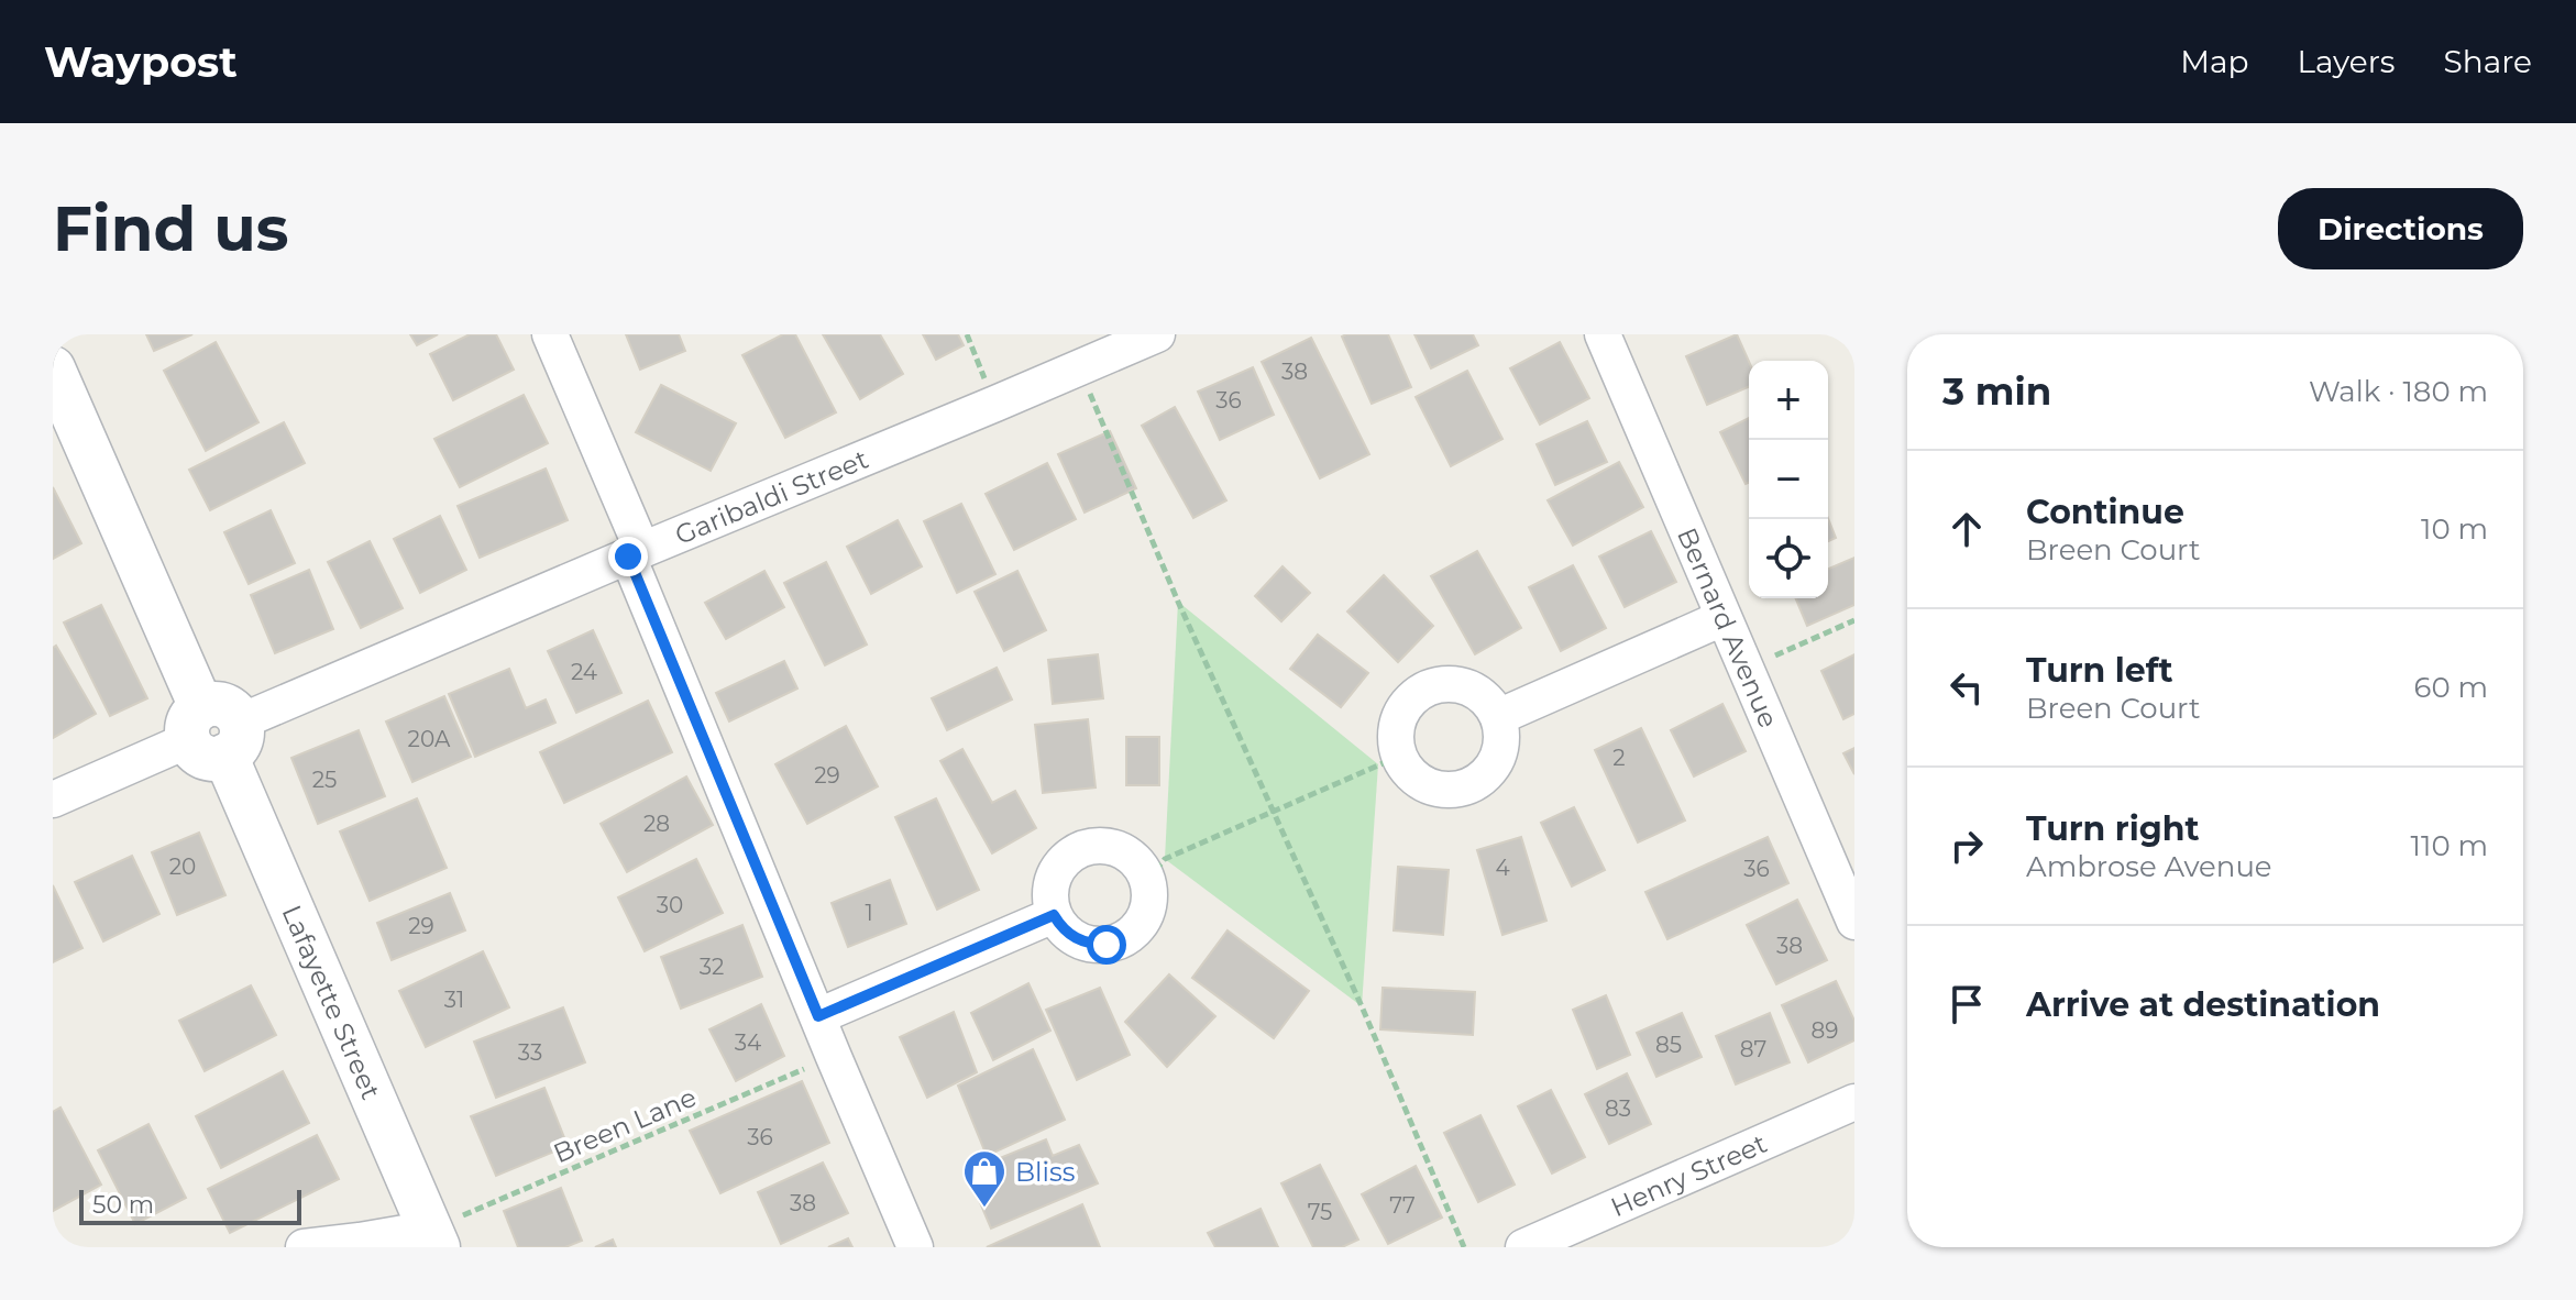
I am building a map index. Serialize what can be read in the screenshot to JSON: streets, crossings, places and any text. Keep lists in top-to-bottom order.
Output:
{
  "streets": {
    "street": [
      "Garibaldi Street",
      "Bernard Avenue",
      "Lafayette Street",
      "Henry Street"
    ],
    "path": ["Breen Lane"]
  },
  "crossings": [
    ["Garibaldi Street", "Lafayette Street"],
    ["Lafayette Street", "Breen Lane"]
  ],
  "places": {
    "shop": ["Bliss"]
  },
  "house_numbers": [
    "38",
    "36",
    "24",
    "20A",
    "2",
    "29",
    "25",
    "28",
    "20",
    "4",
    "36",
    "30",
    "1",
    "29",
    "38",
    "32",
    "31",
    "89",
    "34",
    "85",
    "87",
    "33",
    "83",
    "36",
    "38",
    "77",
    "75"
  ],
  "scale_bar": "50 m",
  "page": {
    "header": "Waypost",
    "nav": ["Map", "Layers", "Share"],
    "buttons": "Directions",
    "title": "Find us",
    "heading": ["3 min", "Walk · 180 m"],
    "map_buttons": ["+", "−"],
    "list": [
      ["Continue", "Breen Court", "10 m"],
      ["Turn left", "Breen Court", "60 m"],
      ["Turn right", "Ambrose Avenue", "110 m"],
      "Arrive at destination"
    ],
    "scale": "50 m"
  }
}
